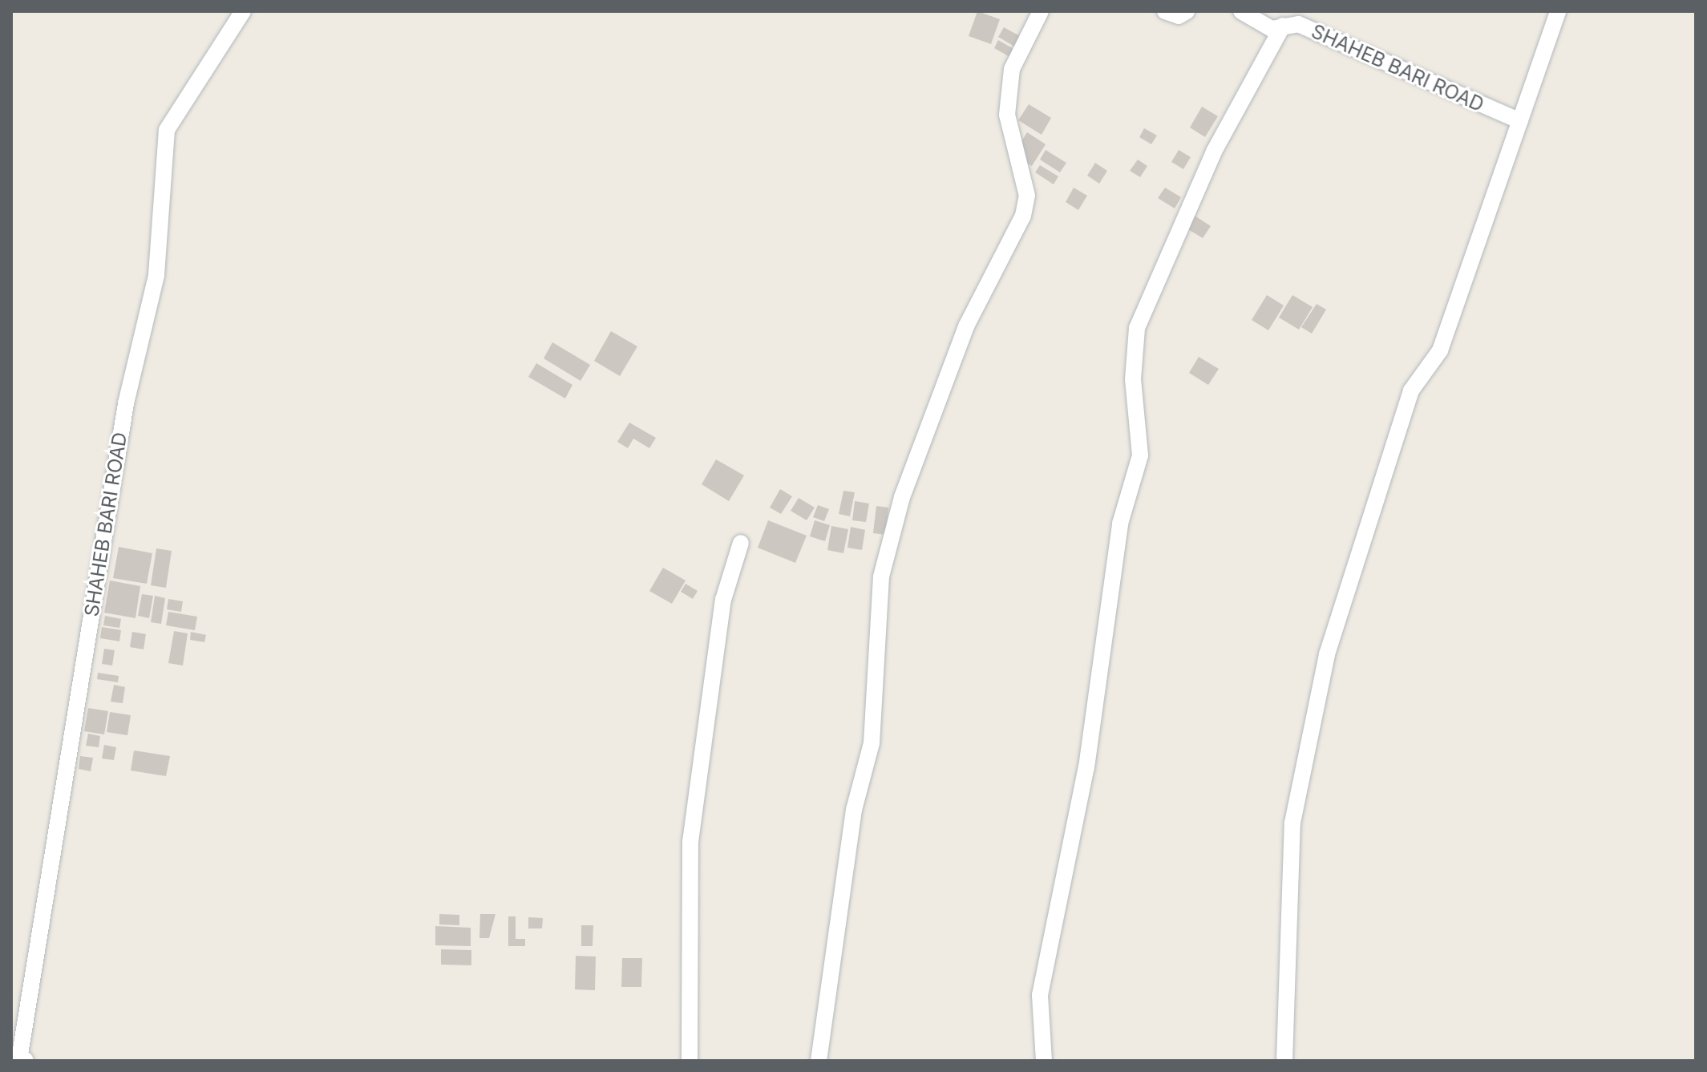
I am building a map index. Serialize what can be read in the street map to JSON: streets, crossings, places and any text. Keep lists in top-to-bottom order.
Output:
{
  "streets": {
    "street": ["SHAHEB BARI ROAD"]
  }
}
